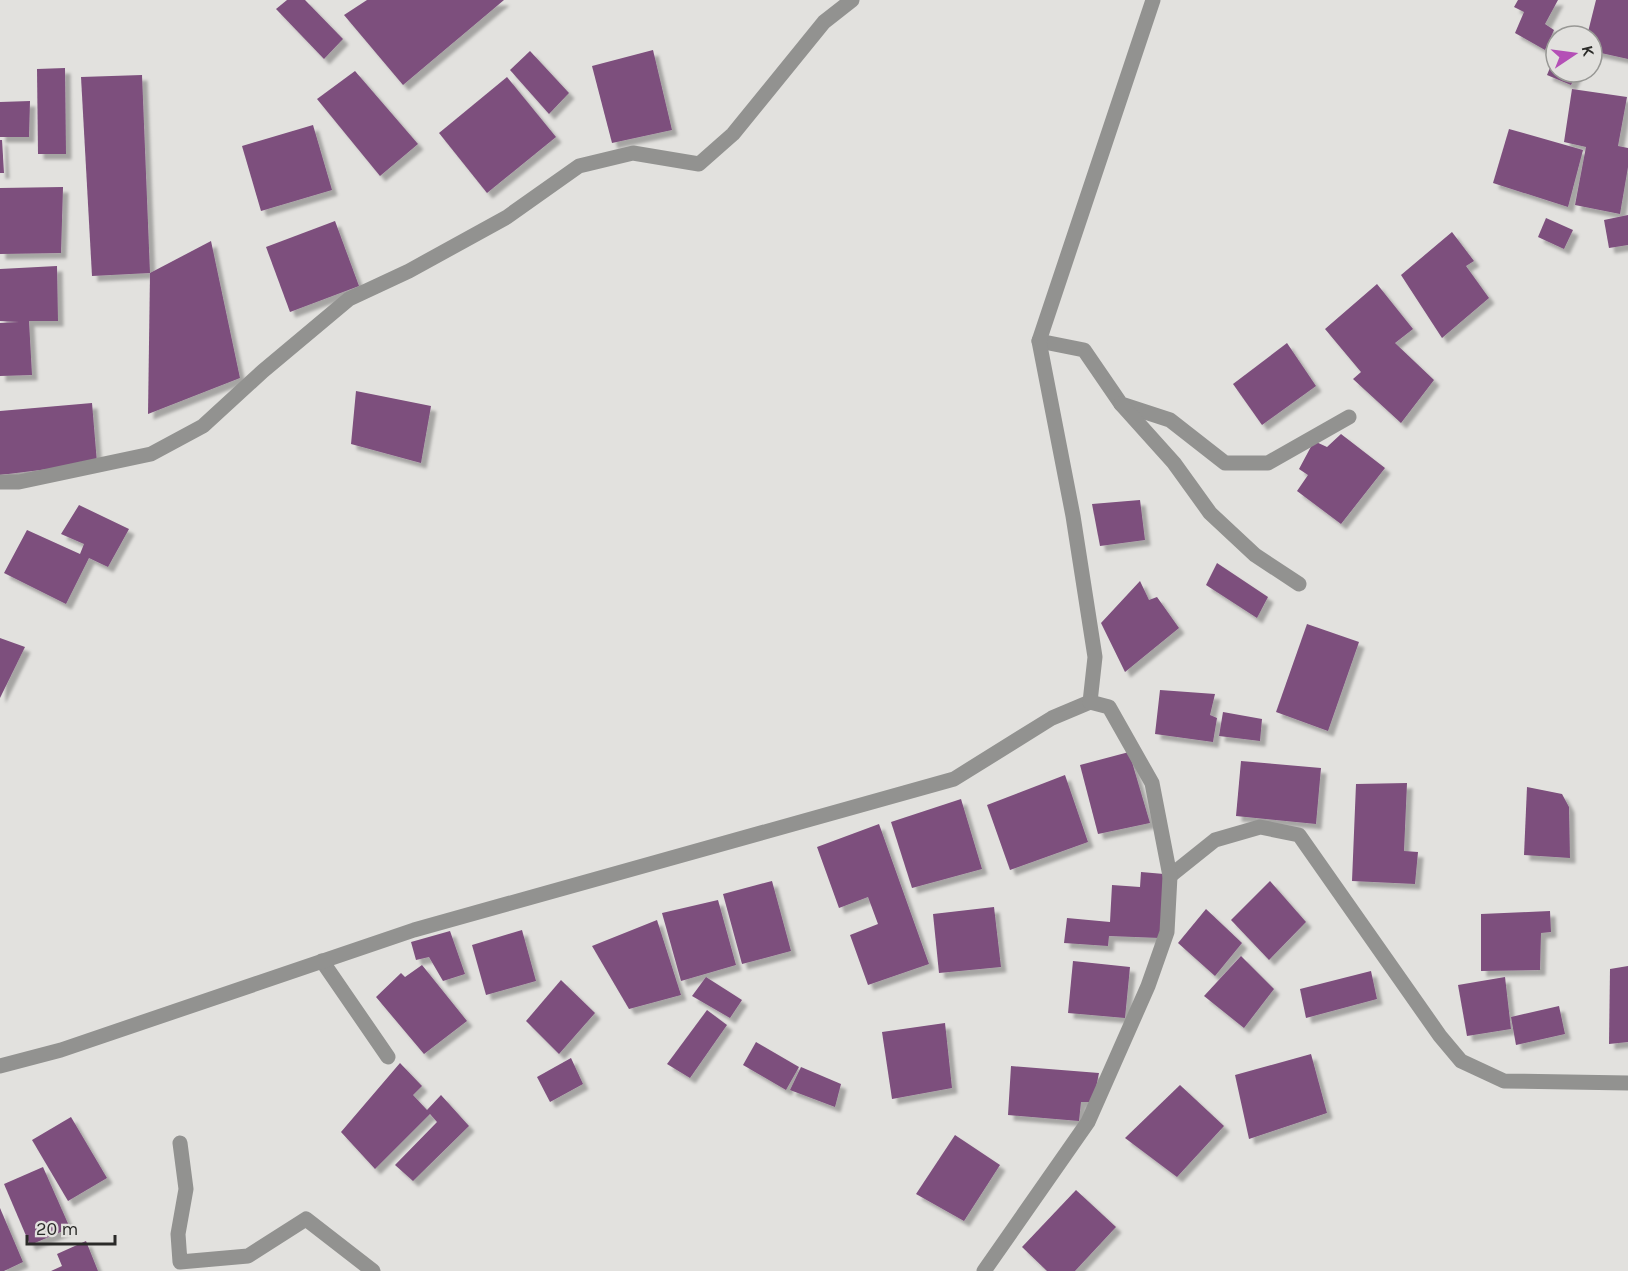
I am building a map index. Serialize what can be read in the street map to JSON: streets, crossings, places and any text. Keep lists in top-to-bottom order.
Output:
{
  "scale_bar": "20 m",
  "north": "right"
}
